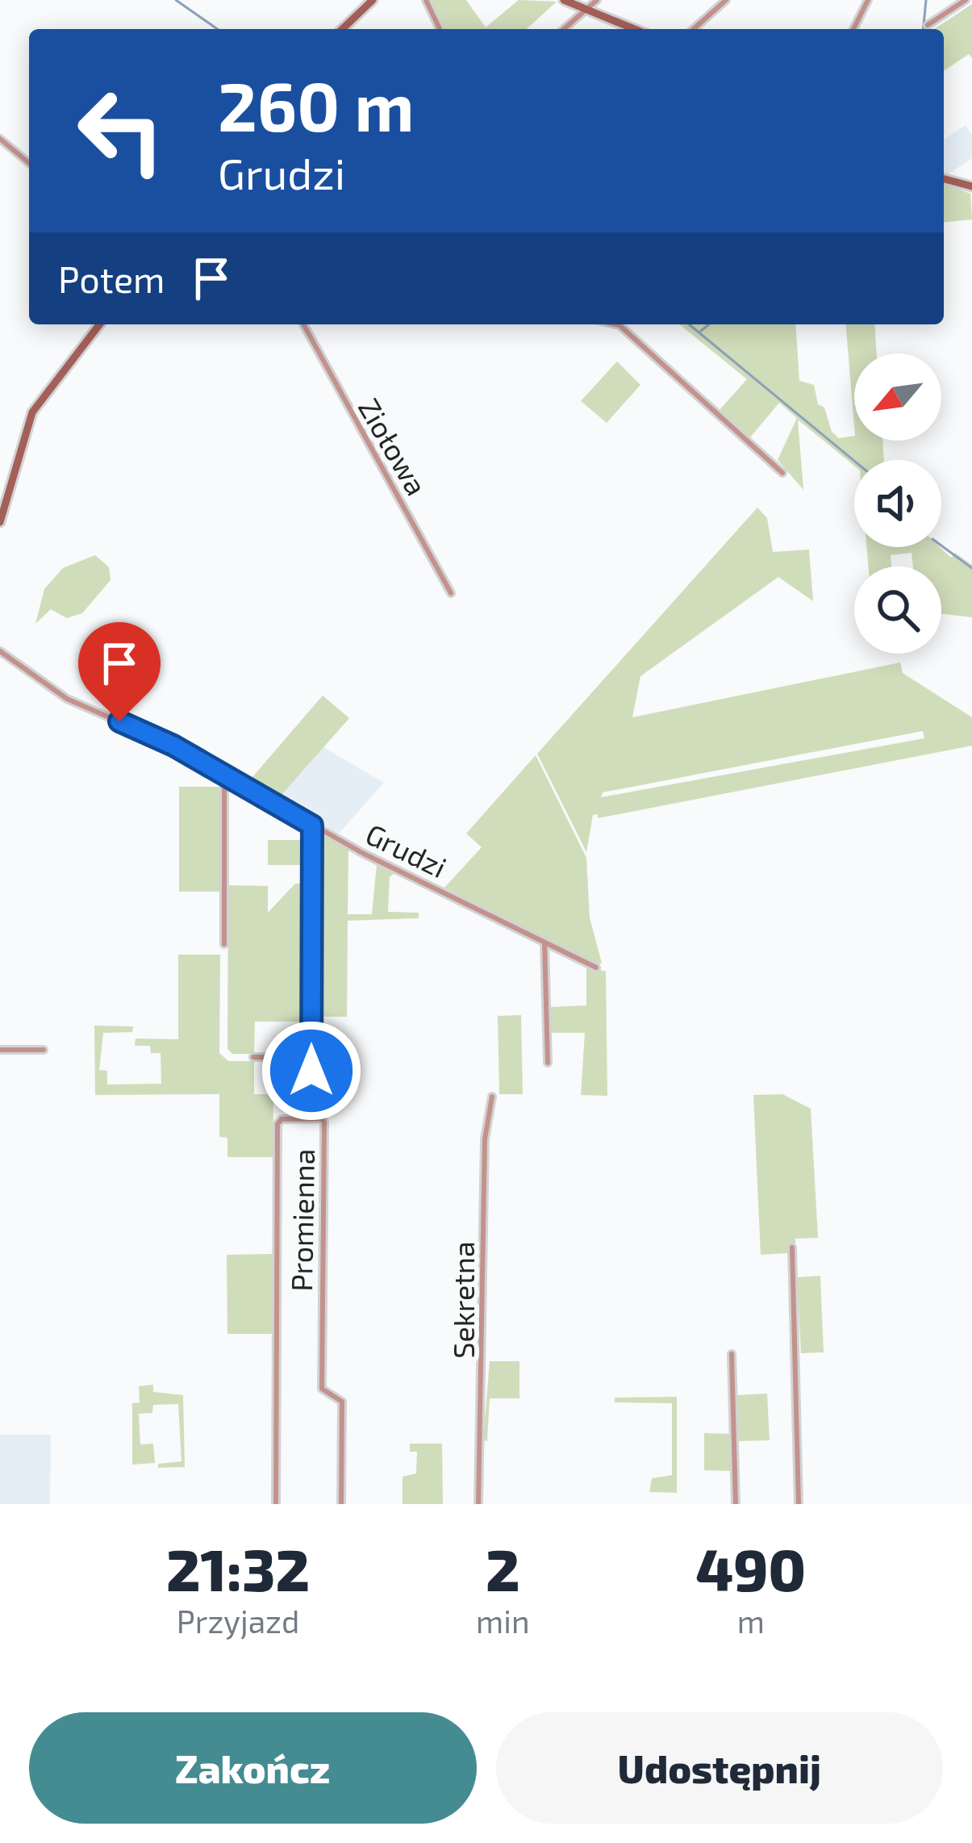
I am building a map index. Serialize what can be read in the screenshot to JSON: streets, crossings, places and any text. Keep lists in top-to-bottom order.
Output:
{
  "streets": {
    "street": [
      "Ziołowa",
      "Grudzi",
      "Promienna",
      "Sekretna"
    ]
  },
  "north": "bottom left",
  "page": {
    "turn": ["260 m", "Grudzi"],
    "then": "Potem",
    "eta": [
      "21:32",
      "Przyjazd",
      "2",
      "min",
      "490",
      "m"
    ],
    "buttons": ["Zakończ", "Udostępnij"]
  }
}
